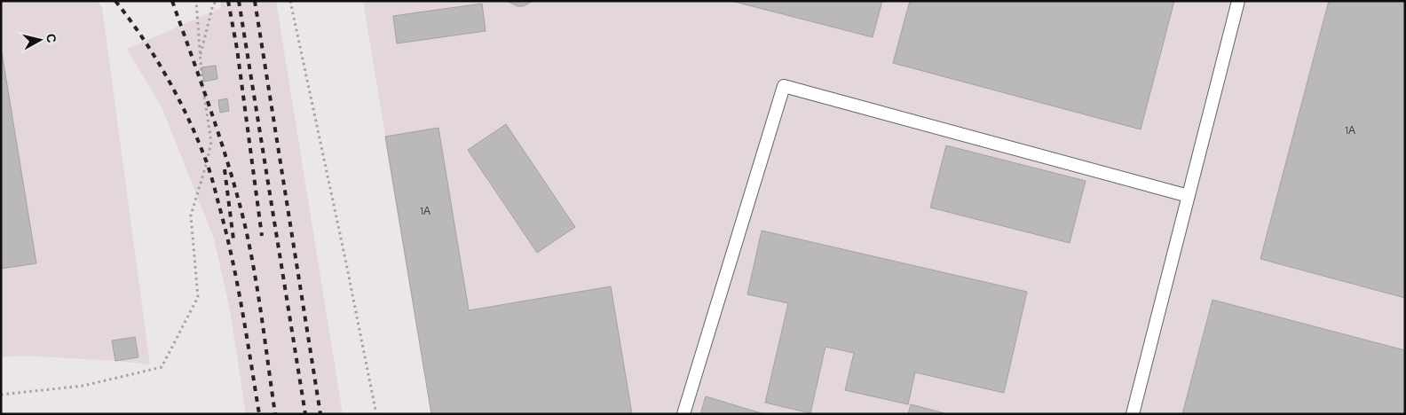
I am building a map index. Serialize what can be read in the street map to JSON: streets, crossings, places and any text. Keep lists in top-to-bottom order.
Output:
{
  "house_numbers": ["1А", "1А"],
  "north": "right"
}
